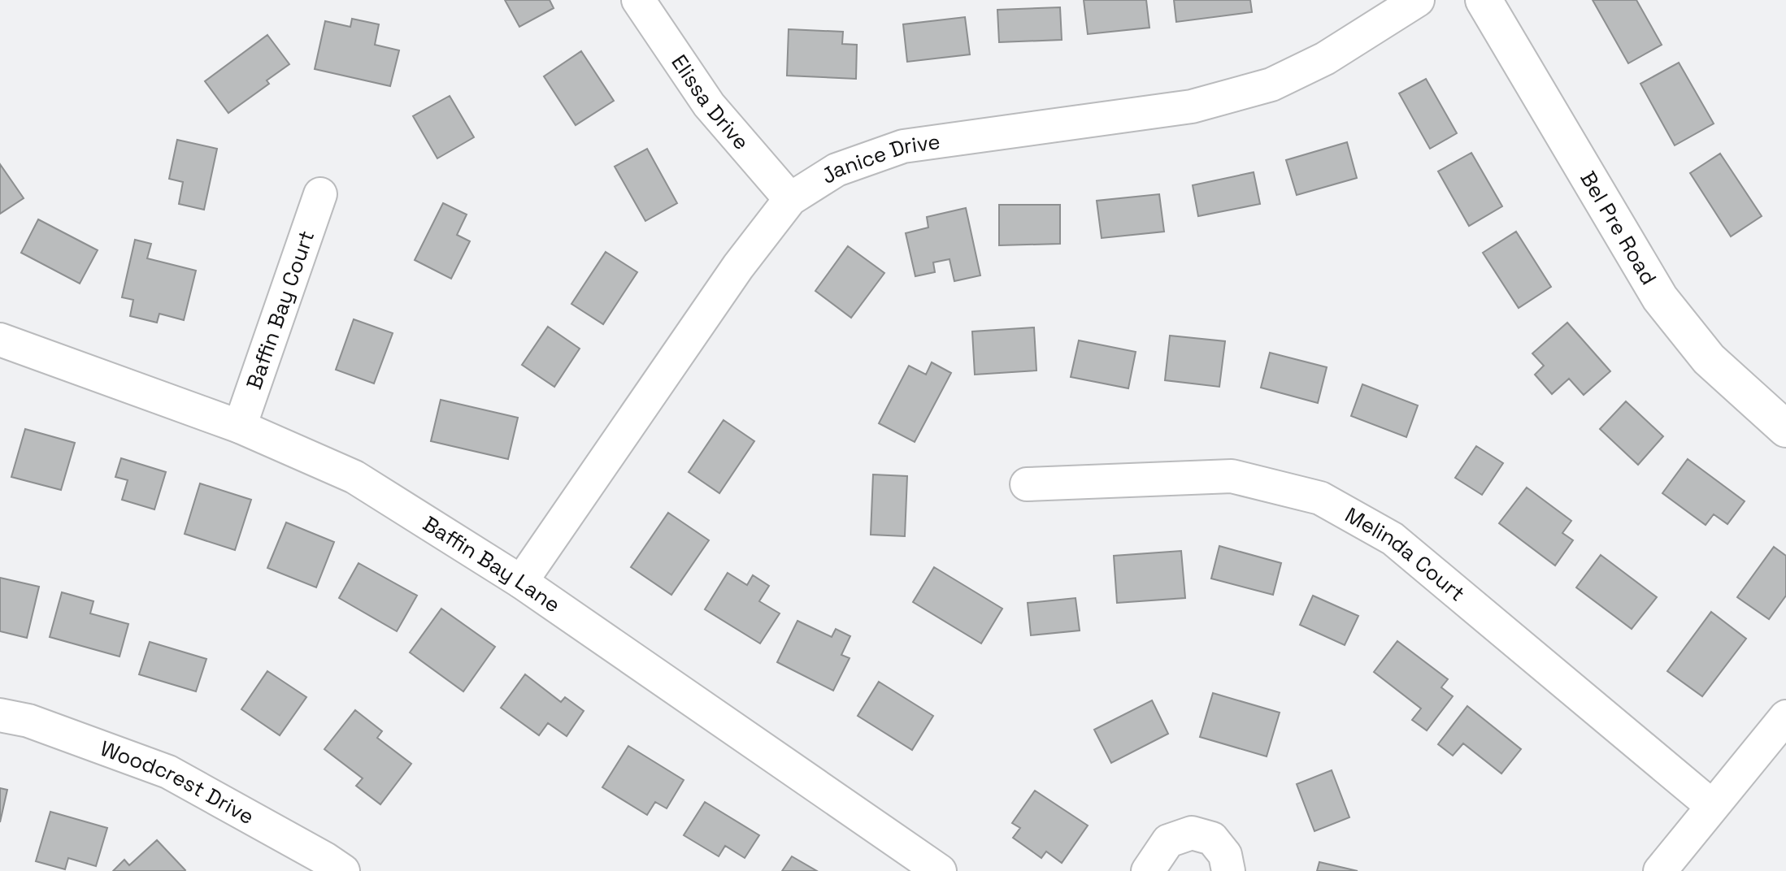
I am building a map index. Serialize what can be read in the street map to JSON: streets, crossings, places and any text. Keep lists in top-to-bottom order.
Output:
{
  "streets": {
    "main road": ["Bel Pre Road"],
    "street": [
      "Elissa Drive",
      "Janice Drive",
      "Baffin Bay Court",
      "Melinda Court",
      "Baffin Bay Lane",
      "Woodcrest Drive"
    ]
  },
  "crossings": [
    ["Elissa Drive", "Janice Drive"],
    ["Janice Drive", "Baffin Bay Lane"],
    ["Baffin Bay Court", "Baffin Bay Lane"]
  ]
}
